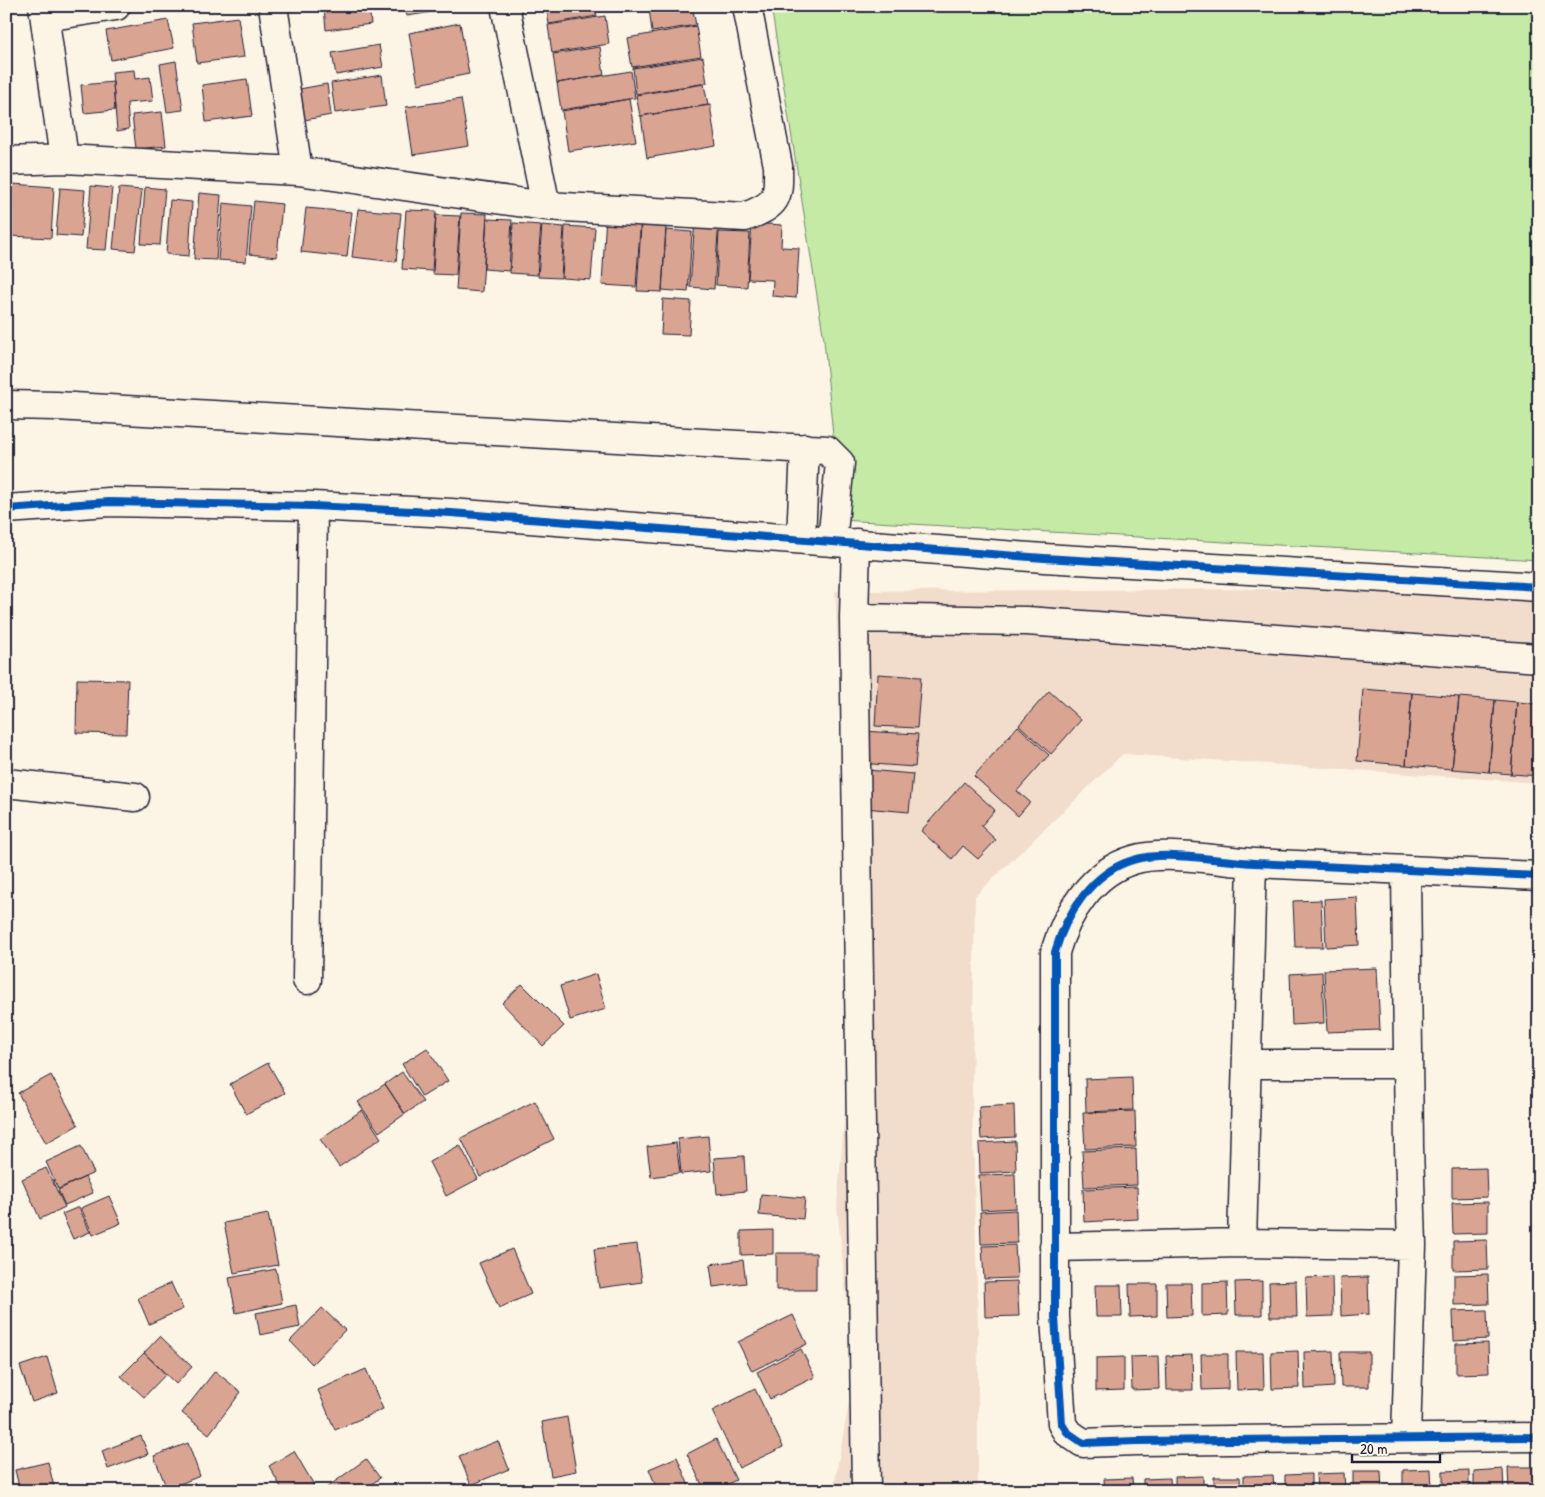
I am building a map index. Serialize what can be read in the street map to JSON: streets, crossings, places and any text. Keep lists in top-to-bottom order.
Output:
{
  "scale_bar": "20 m"
}
